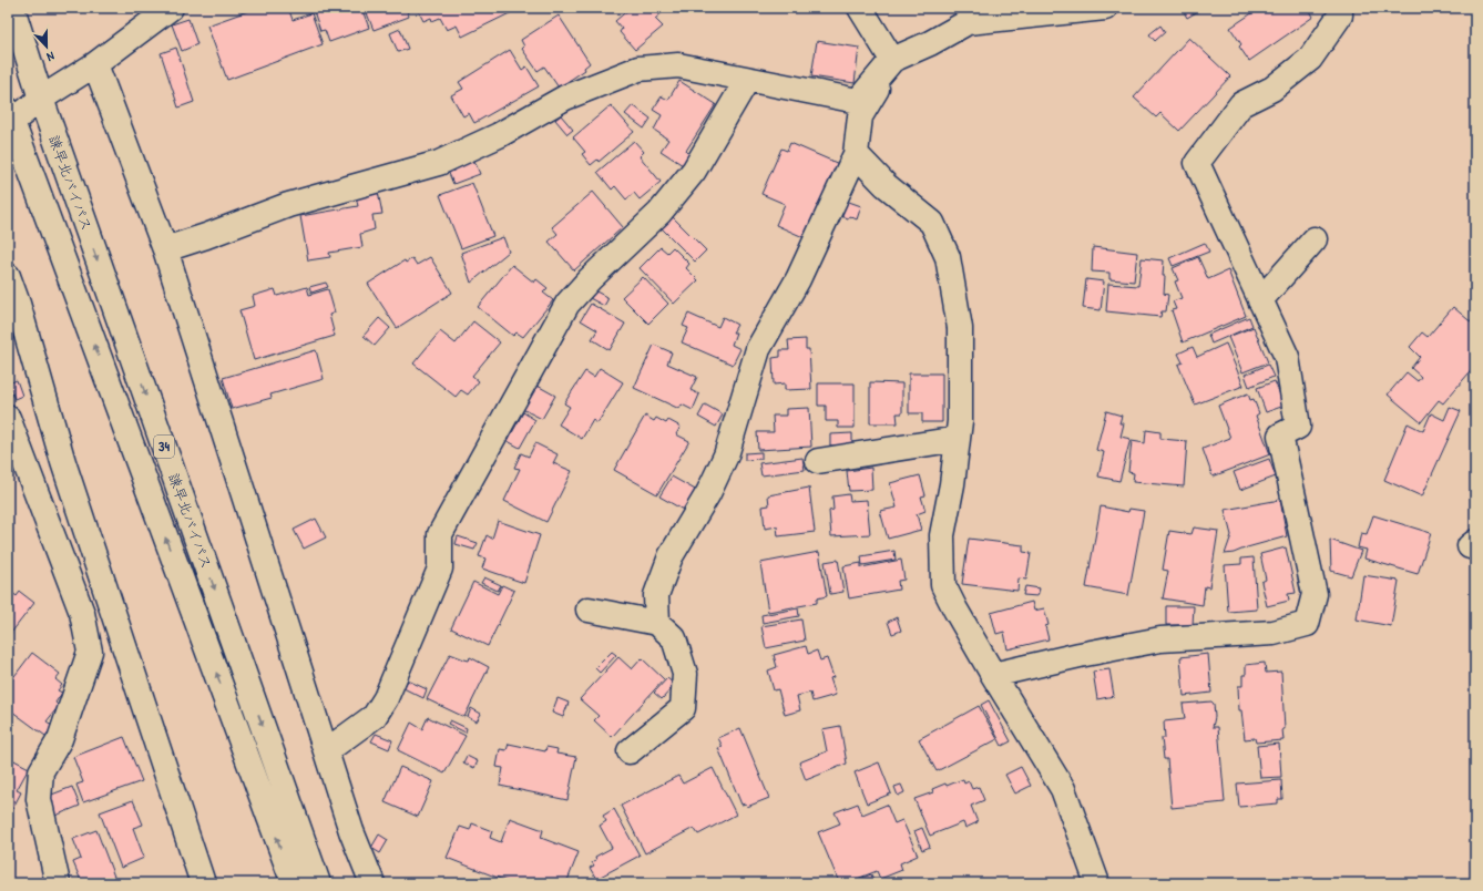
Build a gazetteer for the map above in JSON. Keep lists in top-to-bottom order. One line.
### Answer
{"streets":{"main road":["諫早北バイパス","34"]},"north":"bottom"}
